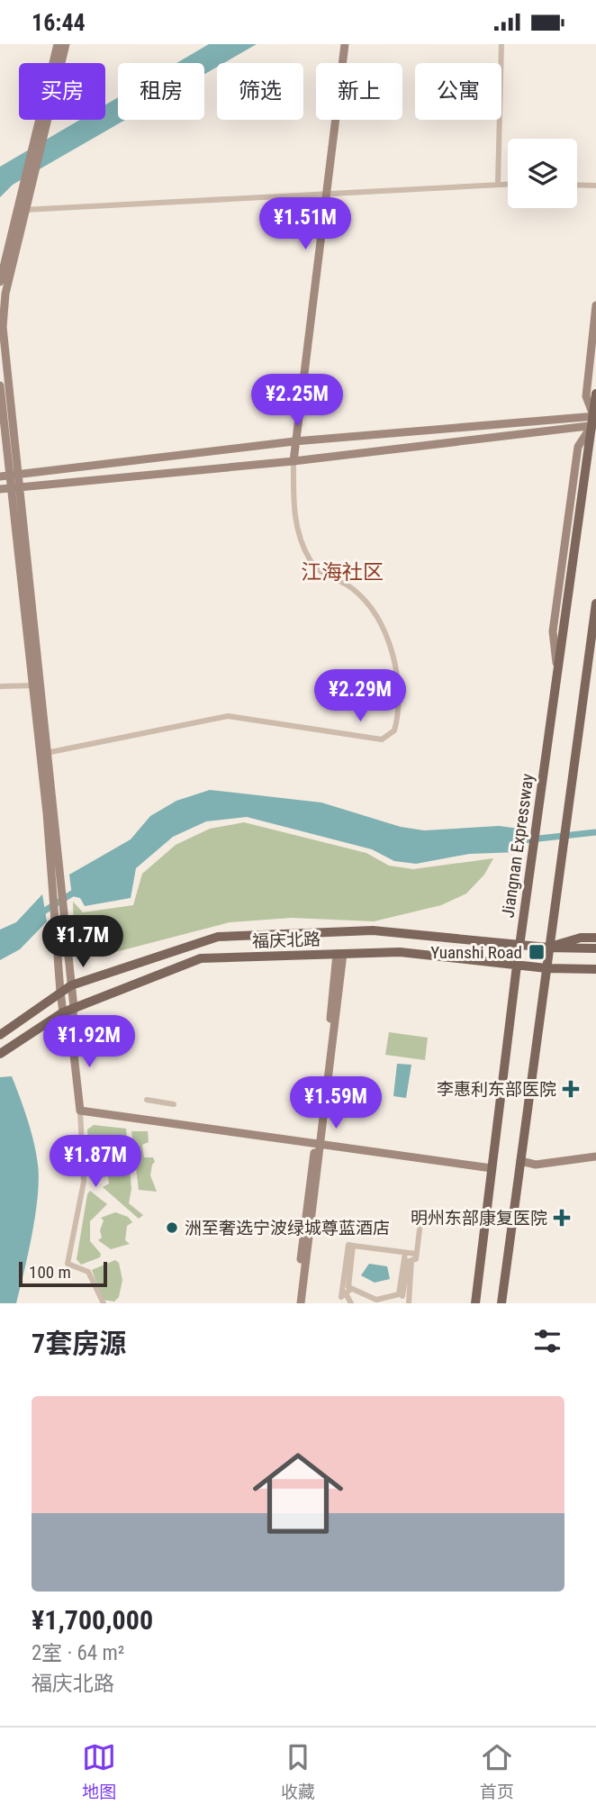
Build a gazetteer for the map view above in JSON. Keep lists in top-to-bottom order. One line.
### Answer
{"streets":{"main road":["Jiangnan Expressway","福庆北路"]},"crossings":[["Jiangnan Expressway","福庆北路"]],"districts":["江海社区"],"places":{"transit":["Yuanshi Road"],"health":["李惠利东部医院","明州东部康复医院"],"other":["洲至奢选宁波绿城尊蓝酒店"]},"scale_bar":"100 m","page":{"status":"16:44","chip":["买房","租房","筛选","新上","公寓"],"price":["¥1.51M","¥2.25M","¥2.29M","¥1.7M","¥1.92M","¥1.59M","¥1.87M"],"scale":"100 m","heading":"7套房源","list":[{"name":"¥1,700,000","note":"2室 · 64 m² · 福庆北路"}],"tabs":["地图","收藏","首页"]}}
